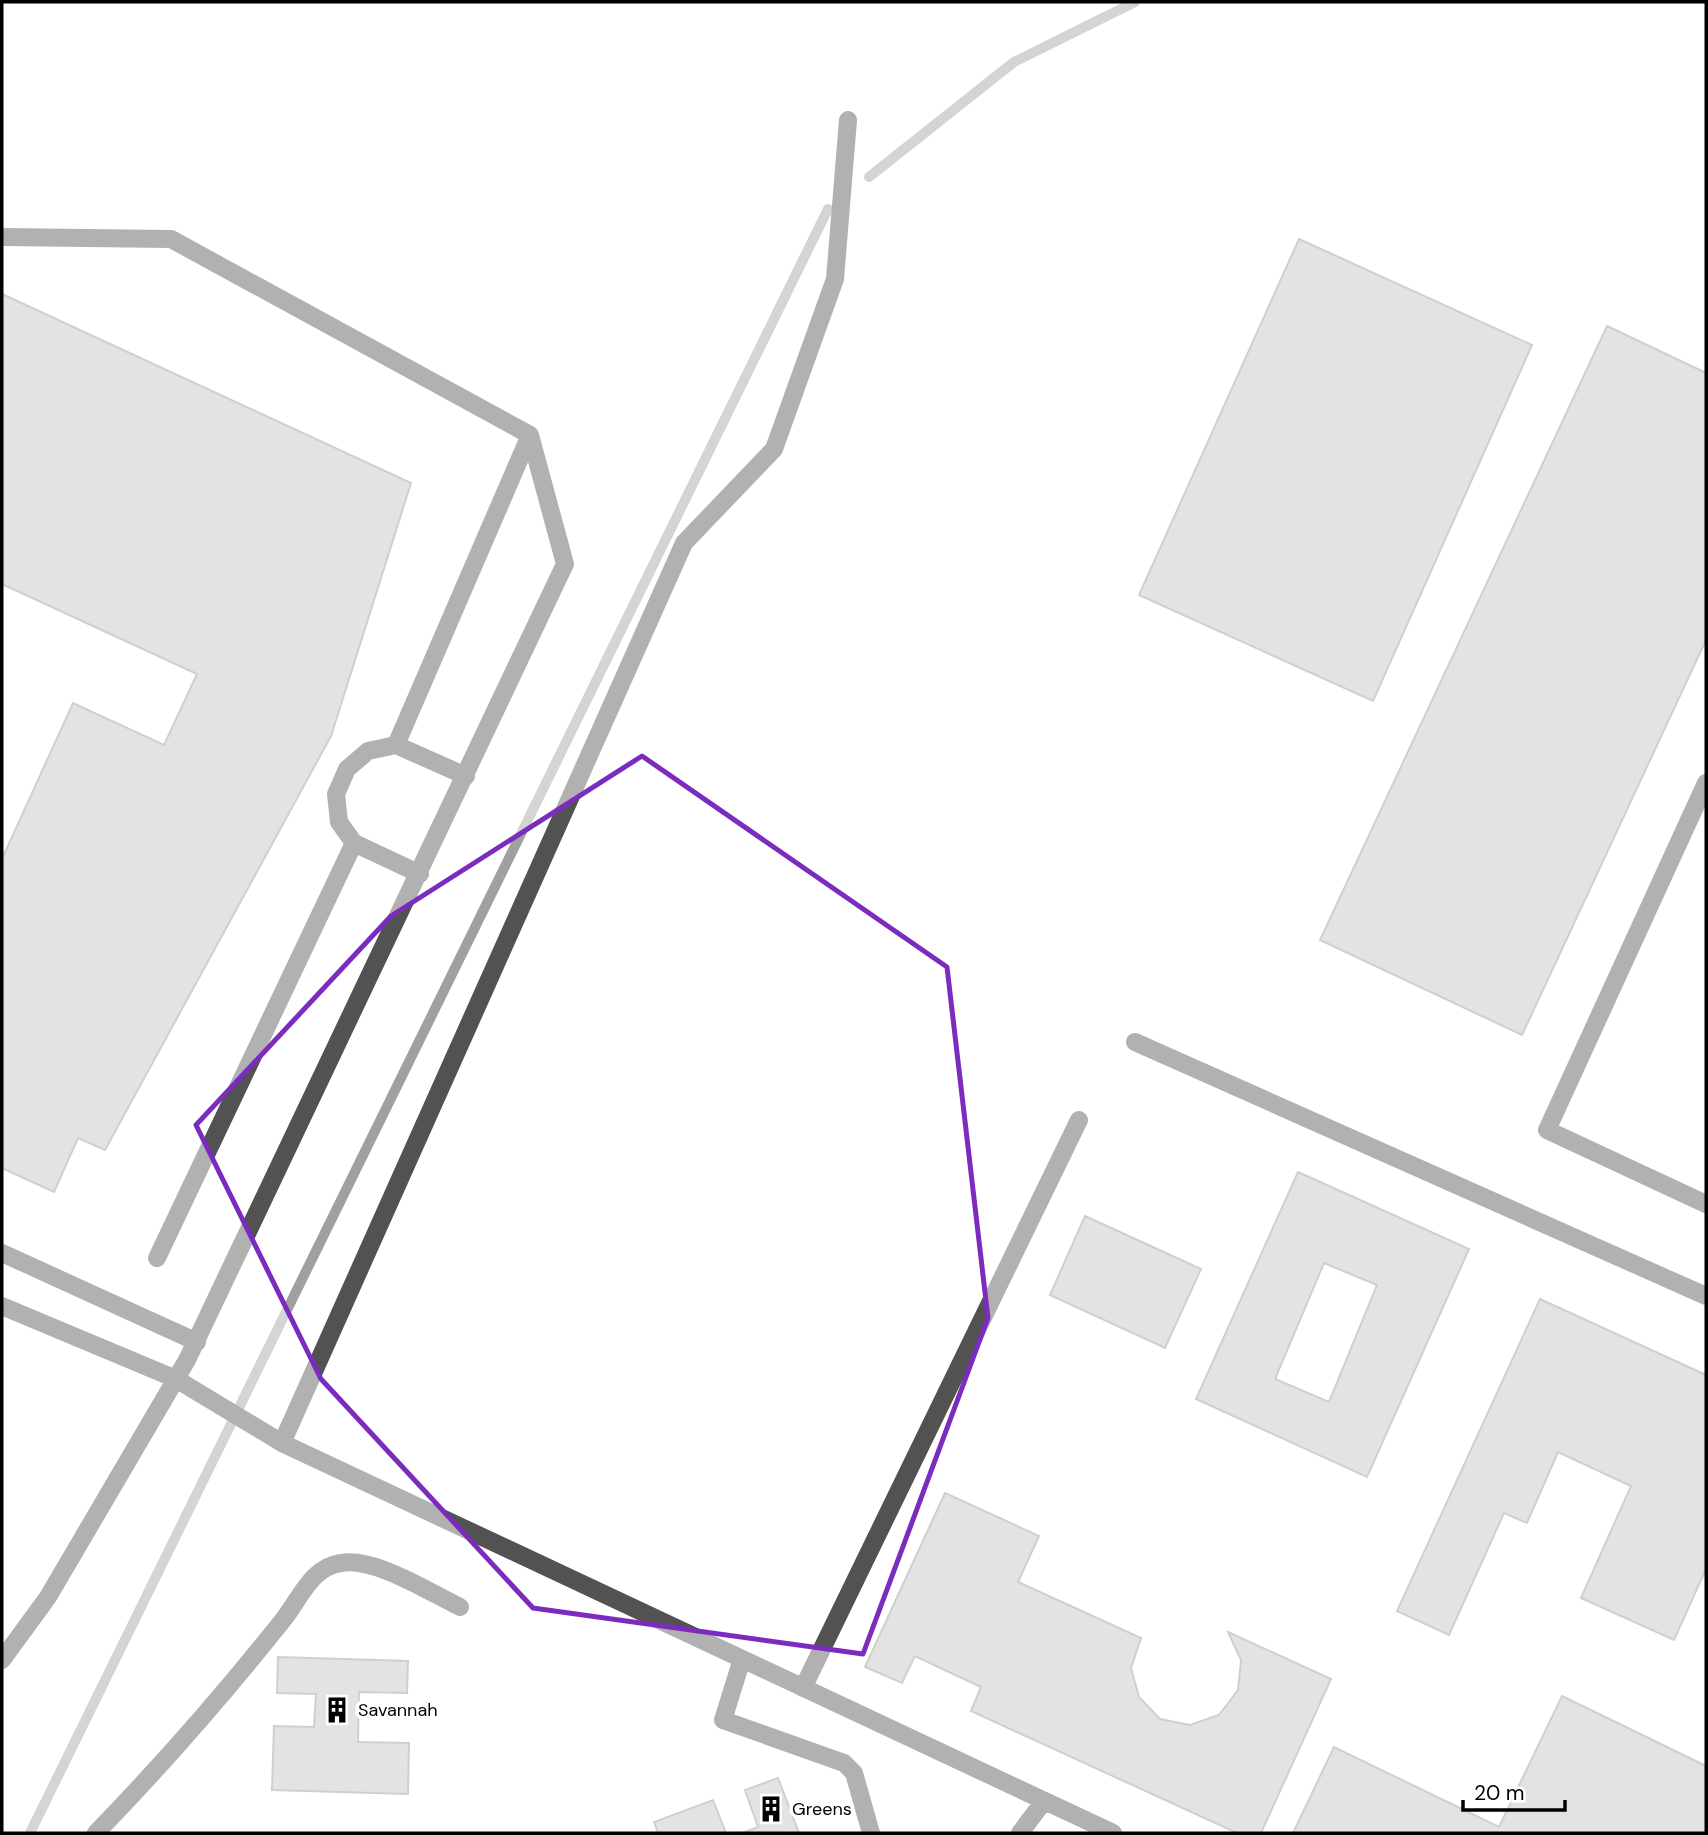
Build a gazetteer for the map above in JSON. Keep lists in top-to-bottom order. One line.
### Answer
{"places":{"building":["Savannah","Greens"]},"scale_bar":"20 m"}
